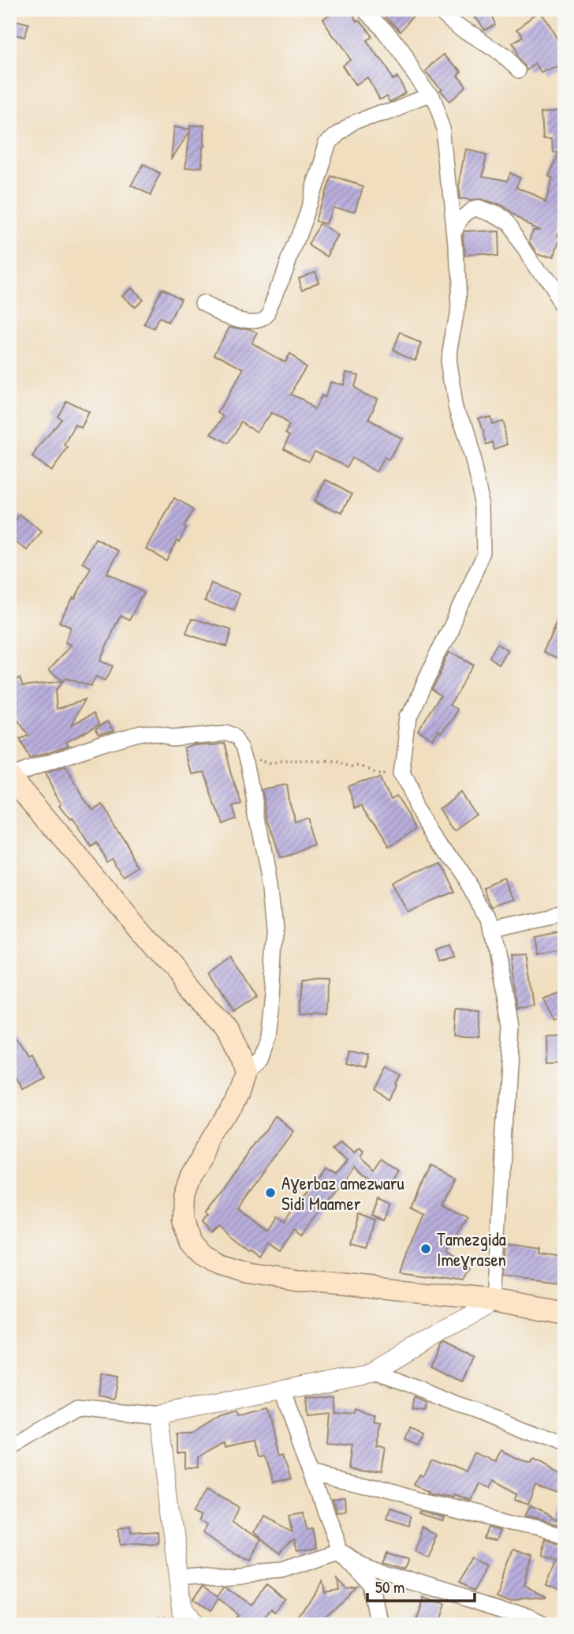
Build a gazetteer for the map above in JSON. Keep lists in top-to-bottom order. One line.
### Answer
{"places":["Aɣerbaz amezwaru Sidi Maamer","Tamezgida Imeɣrasen"],"scale_bar":"50 m"}
